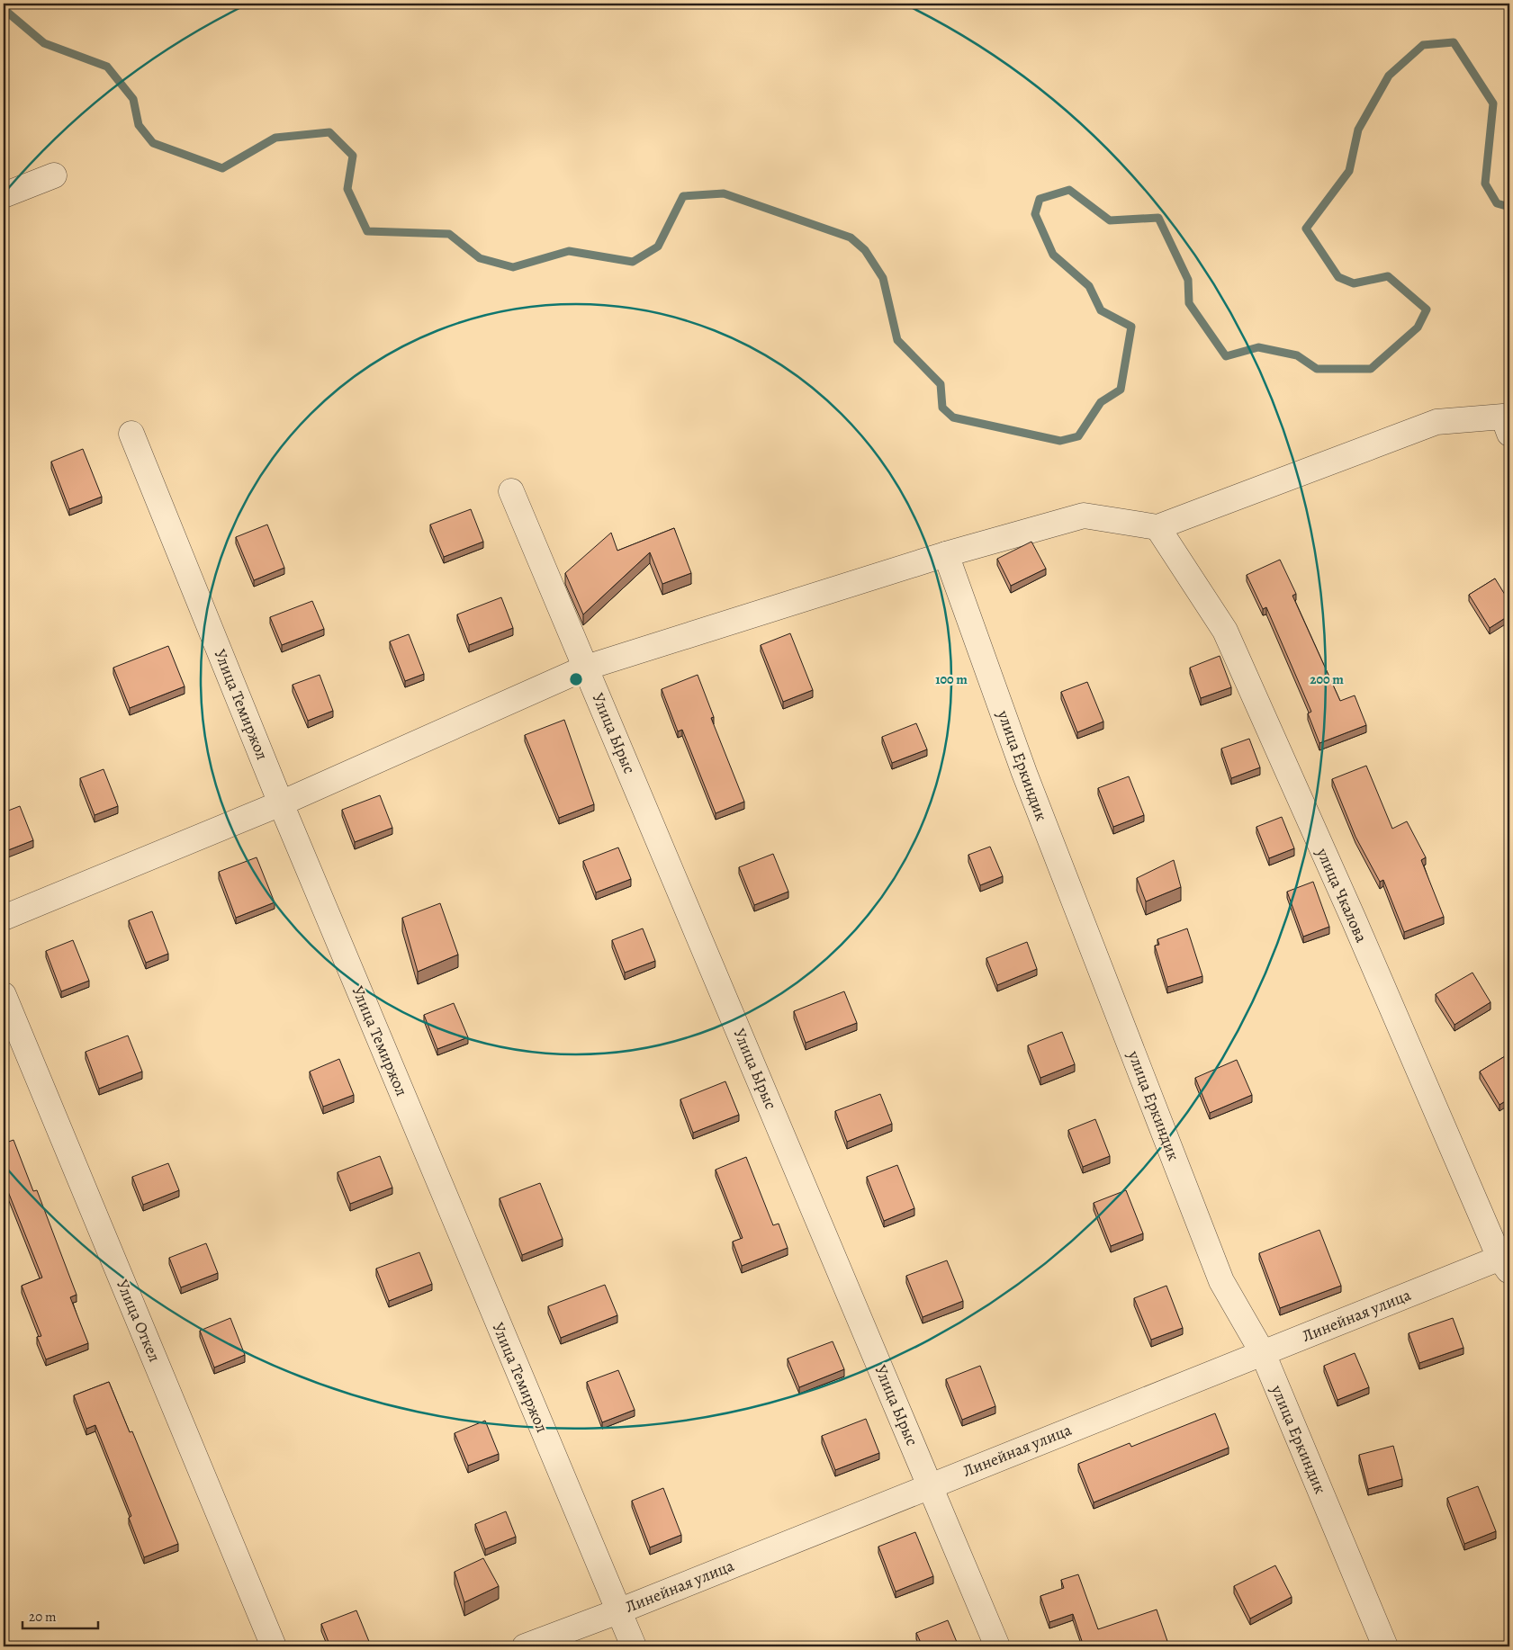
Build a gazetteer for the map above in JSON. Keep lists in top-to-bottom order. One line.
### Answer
{"streets":{"street":["Улица Темиржол","Улица Ырыс","улица Еркиндик","улица Чкалова","Линейная улица","Улица Откел"]},"crossings":[["Улица Темиржол","Линейная улица"],["Улица Ырыс","Линейная улица"],["улица Еркиндик","Линейная улица"],["улица Чкалова","Линейная улица"]],"scale_bar":"20 m","rings":["100 m","200 m"]}
